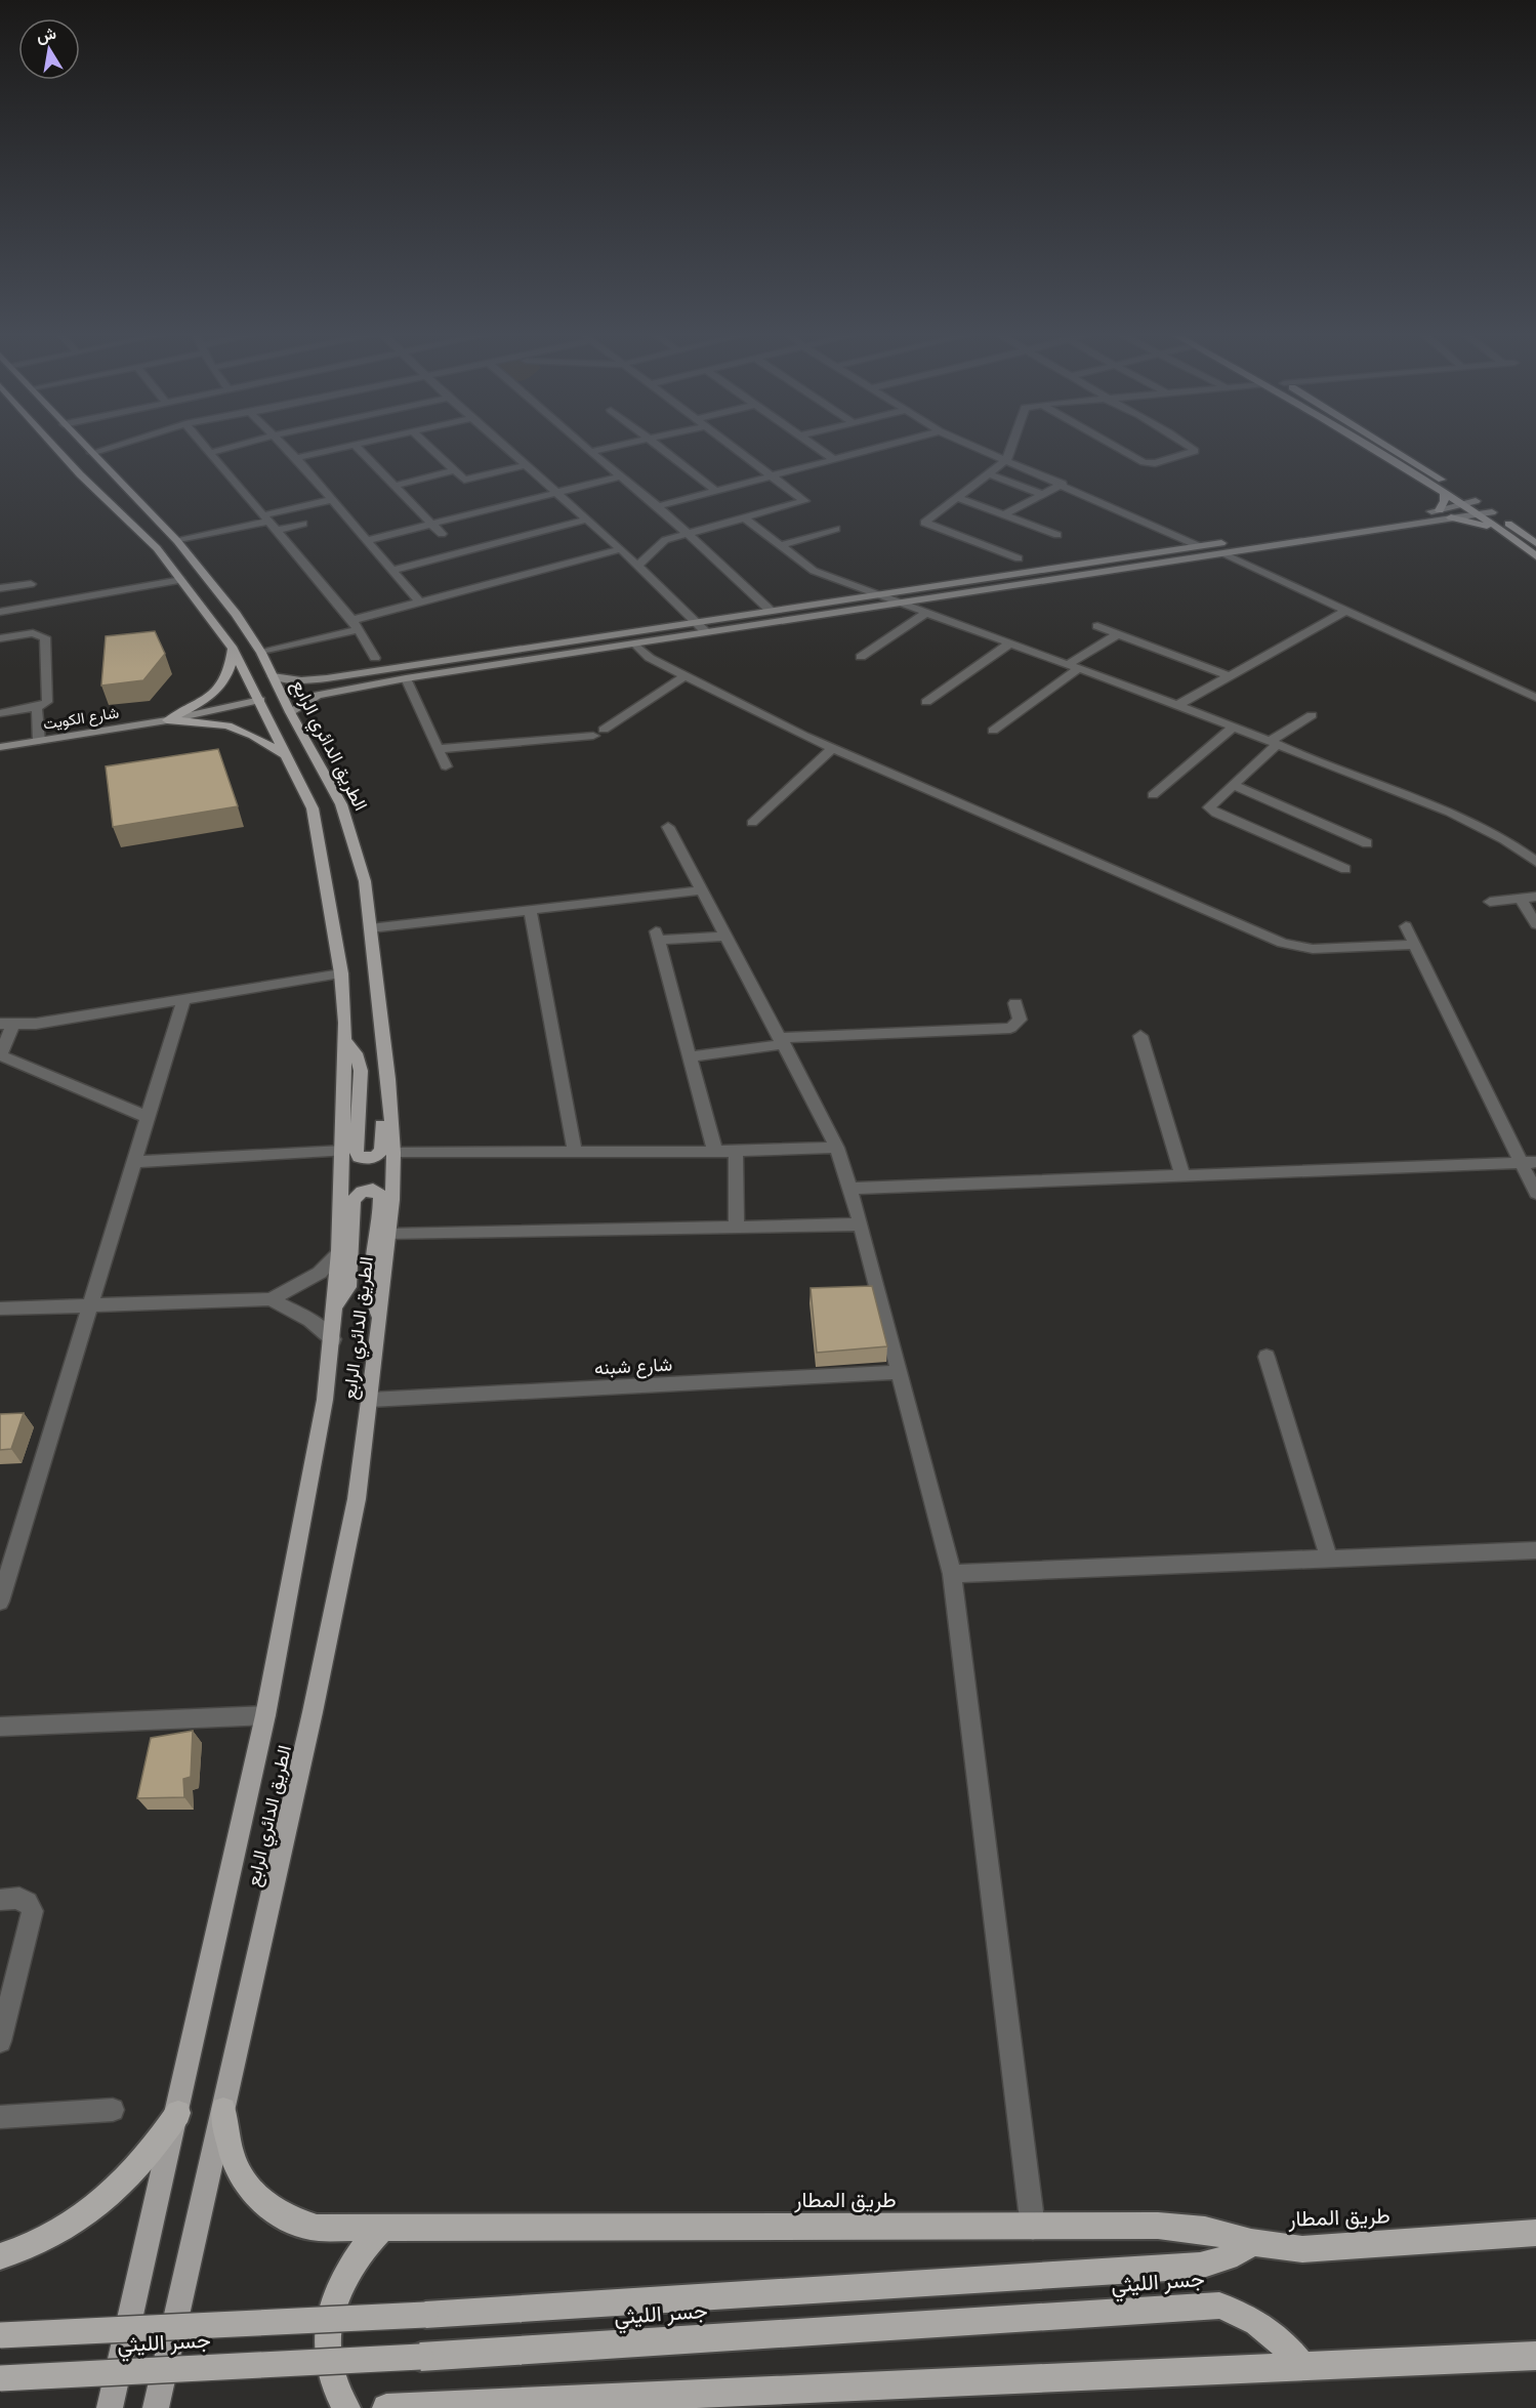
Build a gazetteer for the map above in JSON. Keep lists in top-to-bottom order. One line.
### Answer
{"streets":{"highway":["طريق المطار","جسر الليثي"],"main road":["شارع الكويت","الطريق الدائري الرابع"],"street":["شارع شبنه"]},"crossings":[["شارع الكويت","الطريق الدائري الرابع"],["الطريق الدائري الرابع","شارع شبنه"],["الطريق الدائري الرابع","طريق المطار"],["طريق المطار","جسر الليثي"]],"north":"top"}
